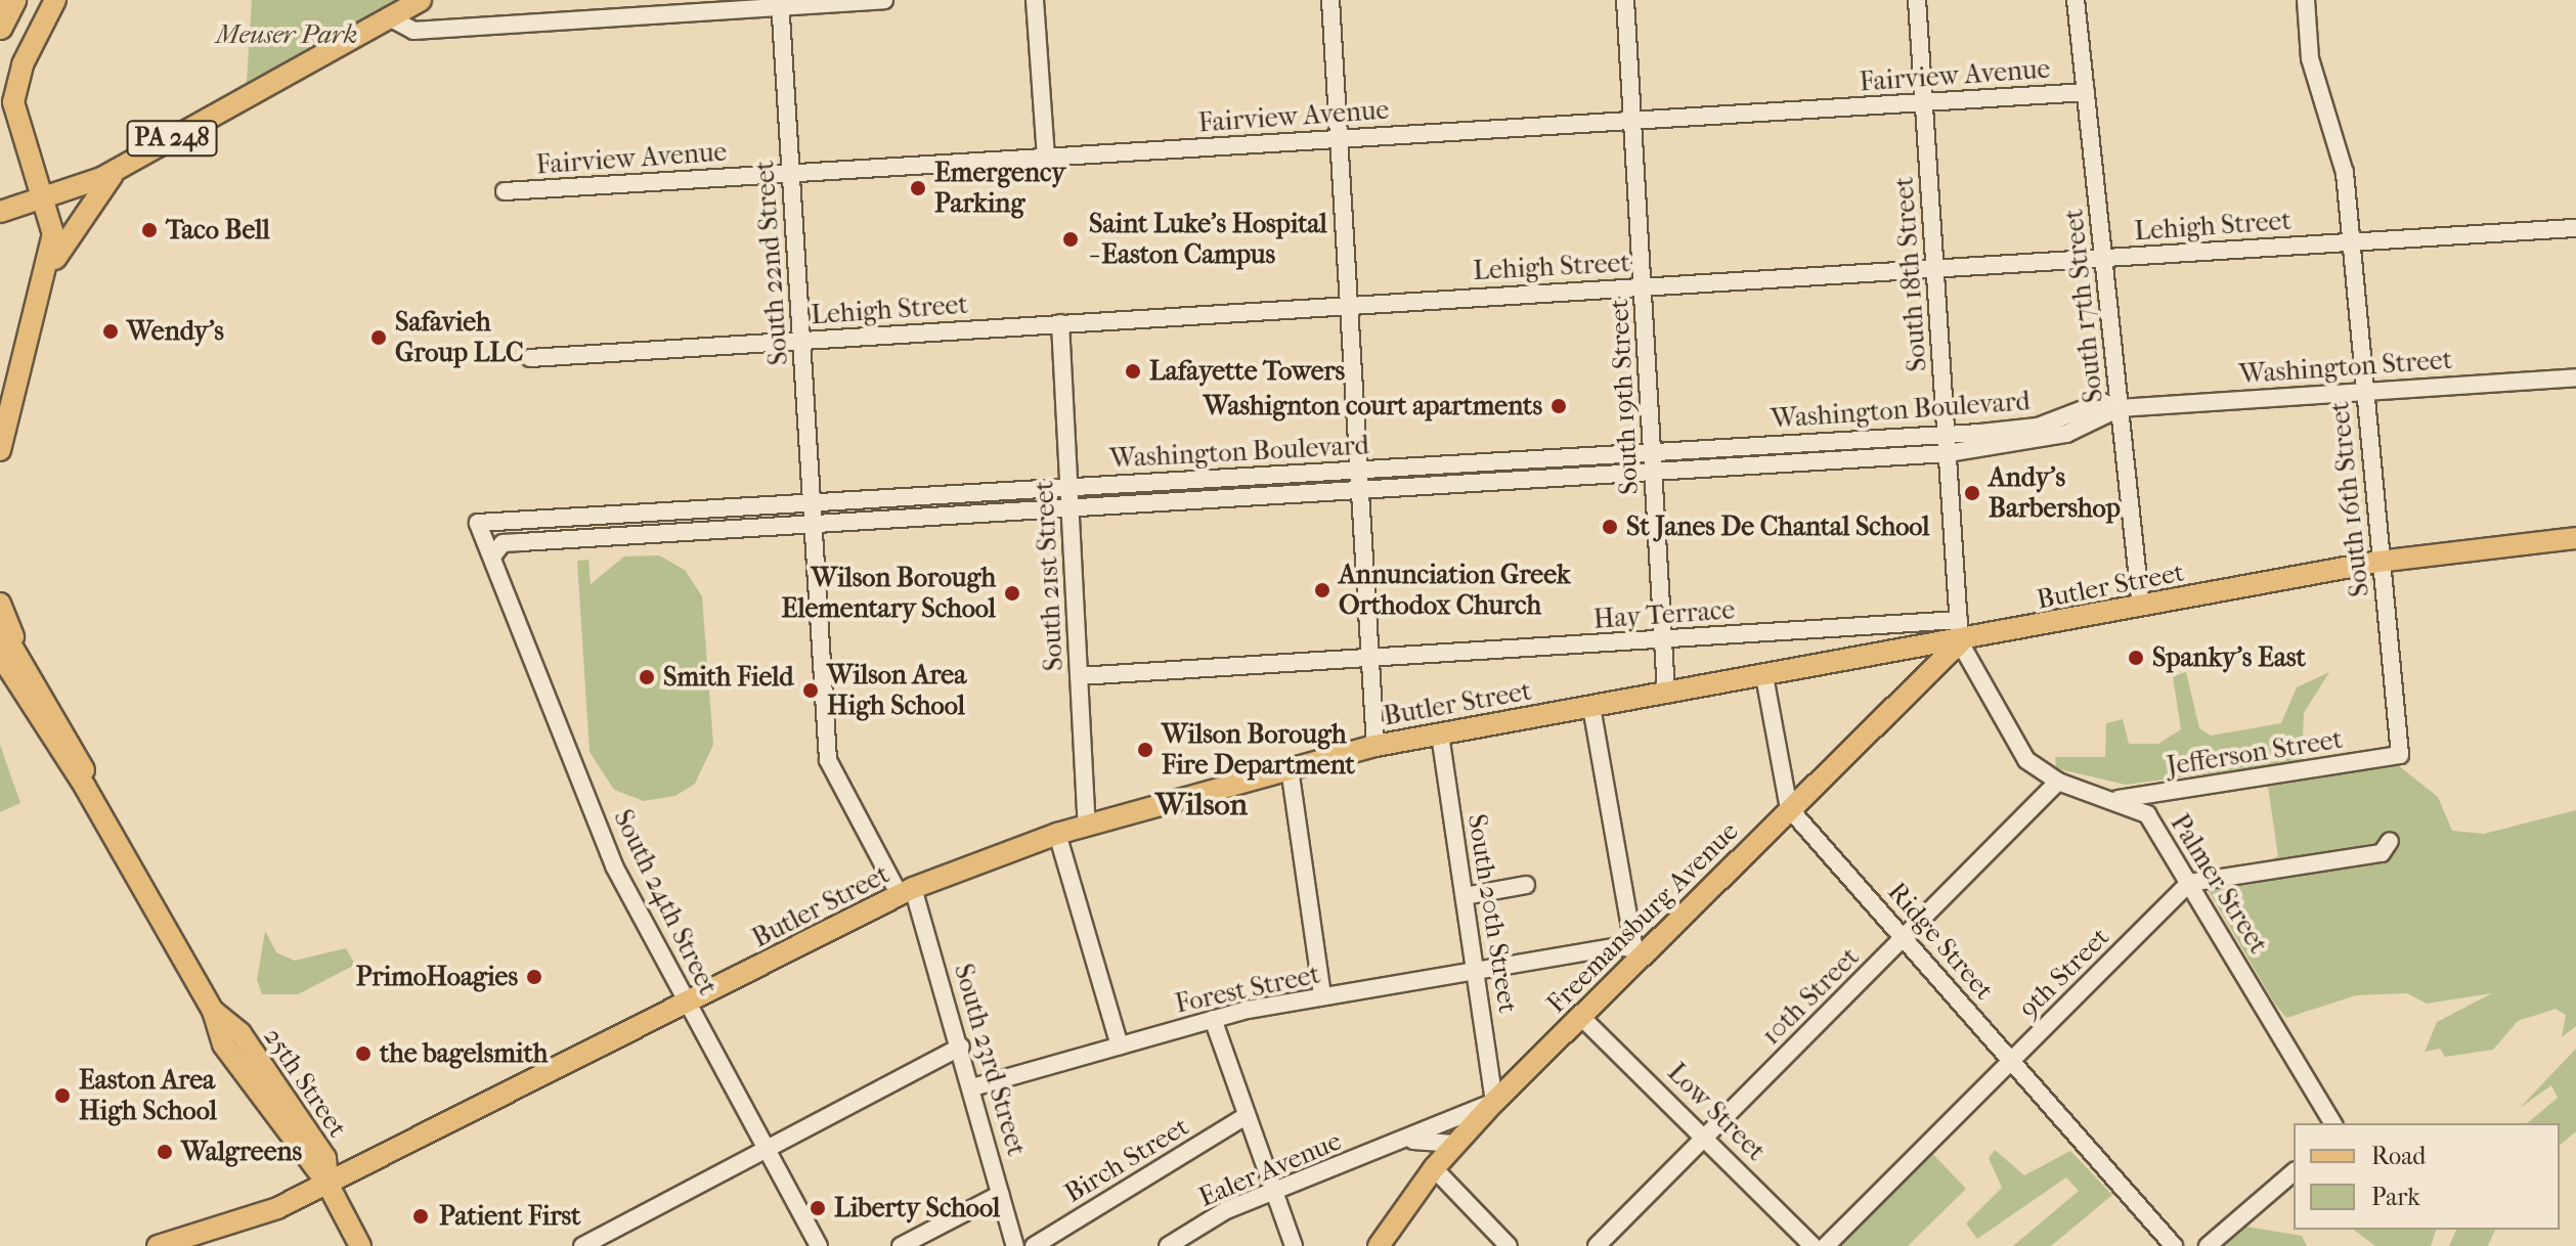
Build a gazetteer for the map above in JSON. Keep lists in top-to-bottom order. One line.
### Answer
{"streets":{"main road":["PA 248","Butler Street","Freemansburg Avenue","25th Street"],"street":["Fairview Avenue","Lehigh Street","South 22nd Street","South 18th Street","South 17th Street","Washington Street","South 19th Street","Washington Boulevard","South 16th Street","South 21st Street","Hay Terrace","Jefferson Street","Palmer Street","South 24th Street","South 20th Street","Ridge Street","9th Street","Forest Street","10th Street","South 23rd Street","Low Street","Birch Street","Ealer Avenue"]},"crossings":[["Fairview Avenue","South 22nd Street"],["Fairview Avenue","South 18th Street"],["Fairview Avenue","South 17th Street"],["Fairview Avenue","South 19th Street"],["Lehigh Street","South 22nd Street"],["Lehigh Street","South 18th Street"],["Lehigh Street","South 17th Street"],["Lehigh Street","South 19th Street"],["Lehigh Street","South 16th Street"],["Lehigh Street","South 21st Street"],["South 22nd Street","Washington Boulevard"],["South 22nd Street","South 23rd Street"],["South 18th Street","Washington Boulevard"],["South 18th Street","Butler Street"],["South 18th Street","Hay Terrace"],["South 18th Street","Palmer Street"],["South 18th Street","Freemansburg Avenue"],["South 17th Street","Washington Street"],["South 17th Street","Washington Boulevard"],["South 17th Street","Butler Street"],["Washington Street","Washington Boulevard"],["Washington Street","South 16th Street"],["South 19th Street","Washington Boulevard"],["South 19th Street","Butler Street"],["South 19th Street","Hay Terrace"],["Washington Boulevard","South 21st Street"],["Washington Boulevard","South 24th Street"],["Washington Boulevard","South 23rd Street"],["South 16th Street","Butler Street"],["South 16th Street","Jefferson Street"],["South 21st Street","Butler Street"],["South 21st Street","Hay Terrace"],["Butler Street","Palmer Street"],["Butler Street","South 24th Street"],["Butler Street","South 20th Street"],["Butler Street","Freemansburg Avenue"],["Butler Street","South 23rd Street"],["Butler Street","25th Street"],["Jefferson Street","Palmer Street"],["Palmer Street","Freemansburg Avenue"],["Palmer Street","9th Street"],["Palmer Street","10th Street"],["South 20th Street","Freemansburg Avenue"],["South 20th Street","Forest Street"],["South 20th Street","Ealer Avenue"],["Freemansburg Avenue","Ridge Street"],["Freemansburg Avenue","Forest Street"],["Freemansburg Avenue","Low Street"],["Freemansburg Avenue","Ealer Avenue"],["Ridge Street","9th Street"],["Ridge Street","10th Street"],["Forest Street","South 23rd Street"],["10th Street","Low Street"]],"districts":["Wilson"],"parks":["Meuser Park"],"places":["Emergency Parking","Taco Bell","Saint Luke's Hospital - Easton Campus","Wendy's","Safavieh Group LLC","Lafayette Towers","Washignton court apartments","Andy's Barbershop","St Janes De Chantal School","Annunciation Greek Orthodox Church","Wilson Borough Elementary School","Spanky's East","Smith Field","Wilson Area High School","Wilson Borough Fire Department","PrimoHoagies","the bagelsmith","Easton Area High School","Walgreens","Liberty School","Patient First"],"legend":["Road","Park"]}
